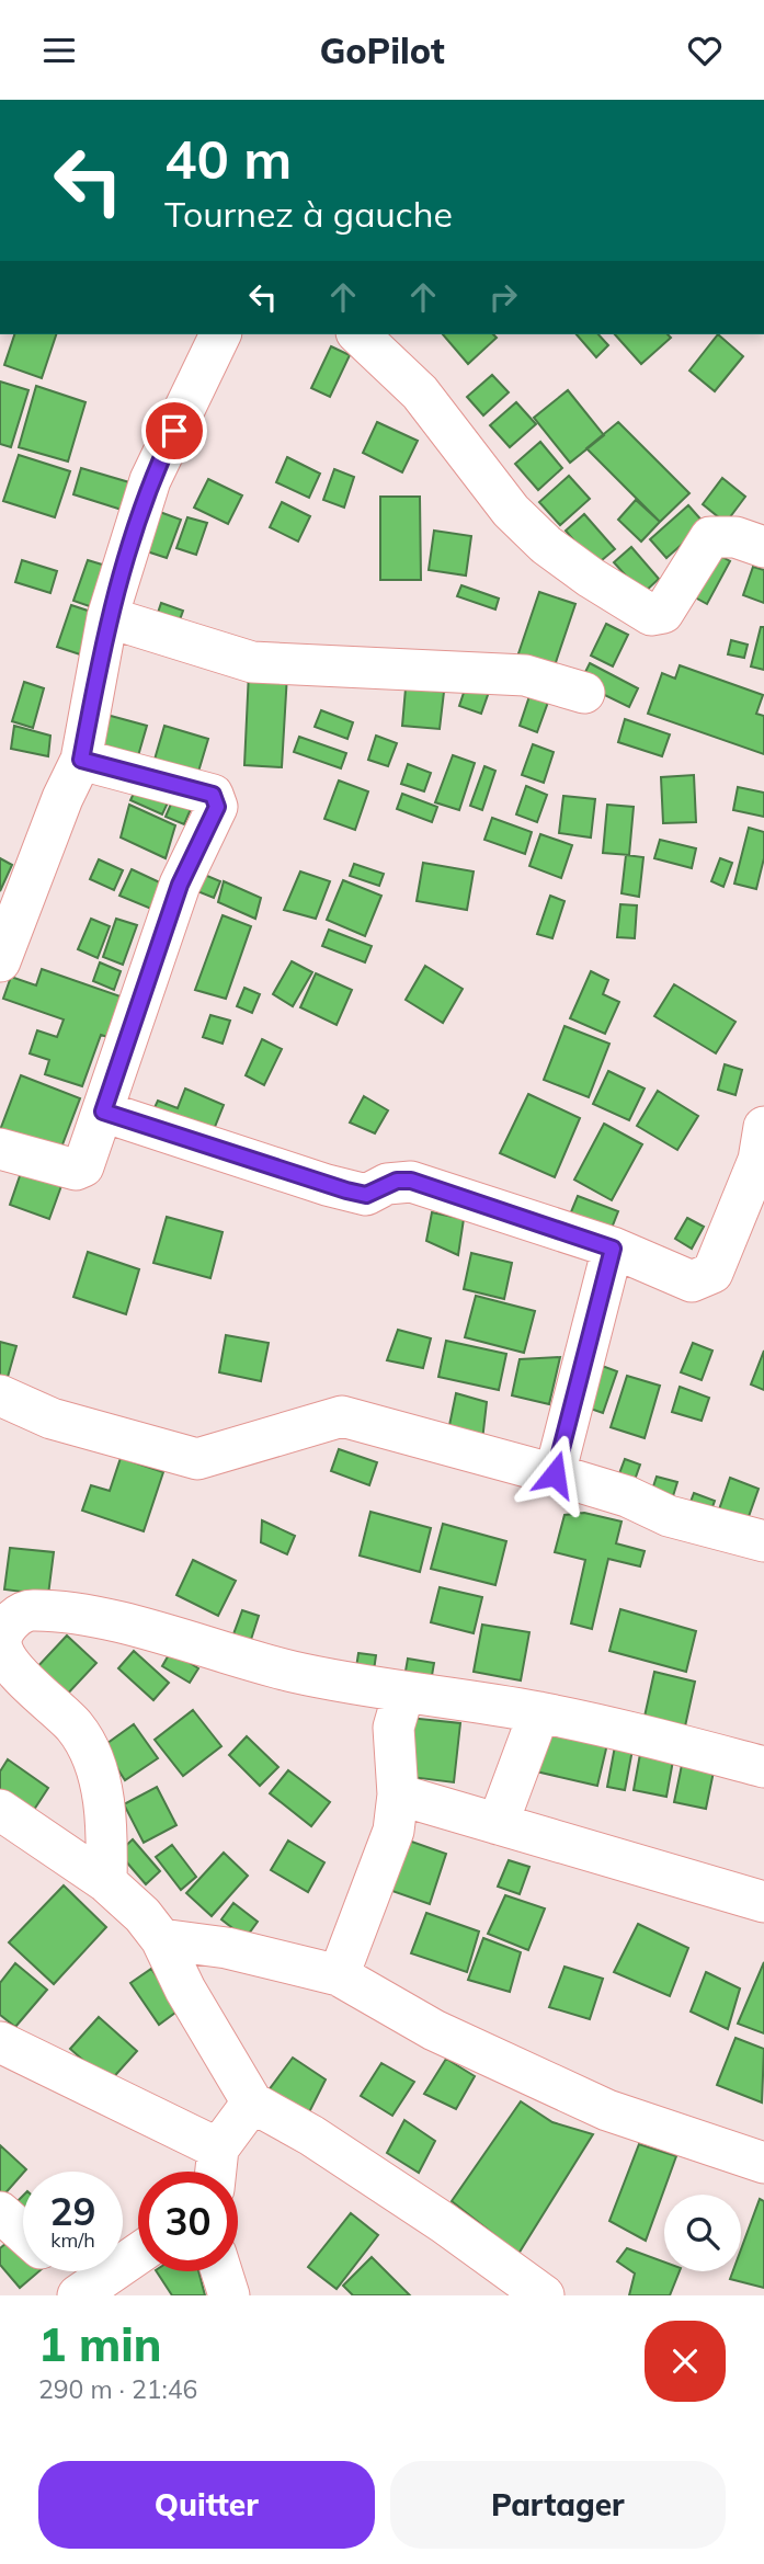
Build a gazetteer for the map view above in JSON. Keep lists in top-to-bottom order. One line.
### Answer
{"page":{"header":"GoPilot","turn":["40 m","Tournez à gauche"],"speed":"29 km/h","limit":"30","heading":["1 min","290 m · 21:46"],"buttons":["Quitter","Partager"]}}
